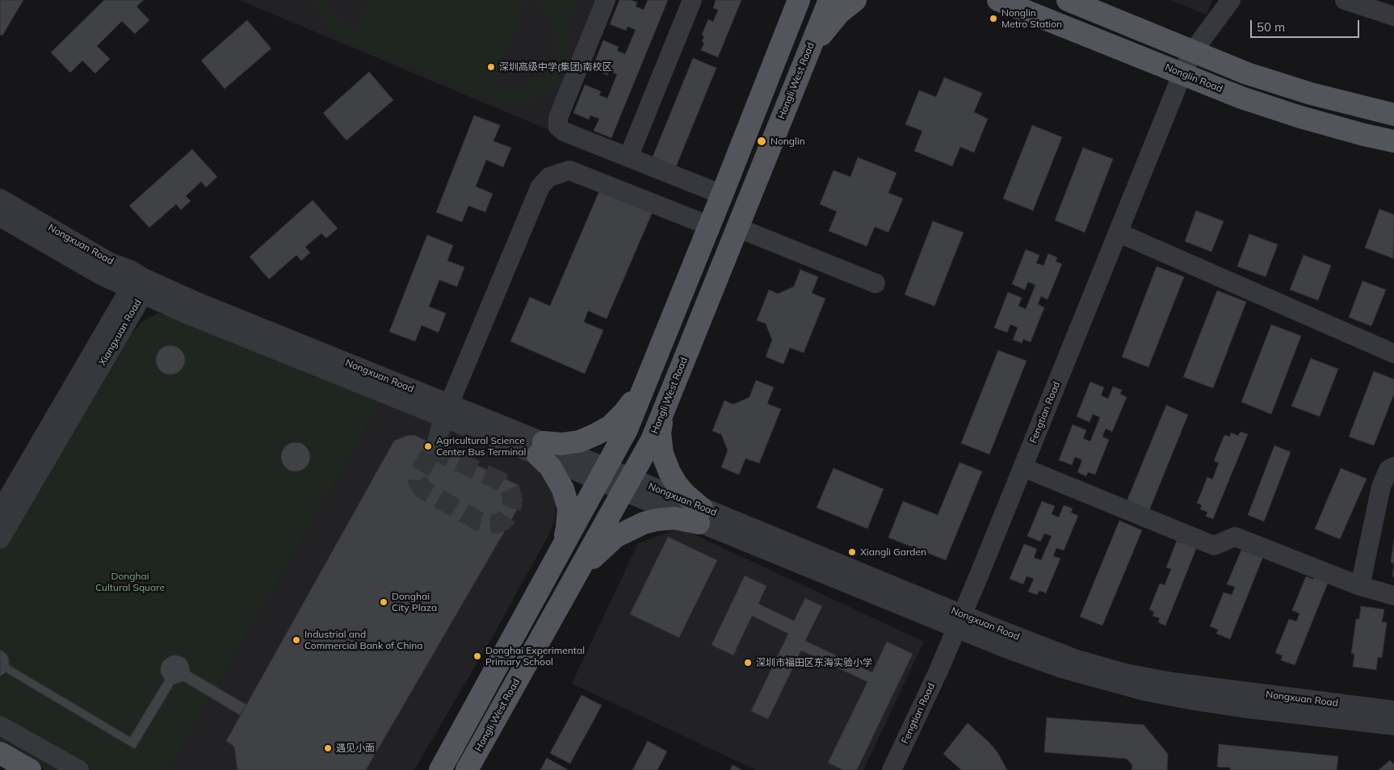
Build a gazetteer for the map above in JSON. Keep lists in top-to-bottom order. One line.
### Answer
{"streets":{"main road":["Nonglin Road","Hongli West Road"],"street":["Nongxuan Road","Xiangxuan Road","Fengtian Road"]},"crossings":[["Nonglin Road","Fengtian Road"],["Hongli West Road","Nongxuan Road"],["Nongxuan Road","Xiangxuan Road"],["Nongxuan Road","Fengtian Road"]],"parks":["Donghai Cultural Square"],"places":["Nonglin Metro Station","深圳高级中学(集团)南校区","Nonglin","Agricultural Science Center Bus Terminal","Xiangli Garden","Donghai City Plaza","Industrial and Commercial Bank of China","Donghai Experimental Primary School","深圳市福田区东海实验小学","遇见小面"],"scale_bar":"50 m"}
